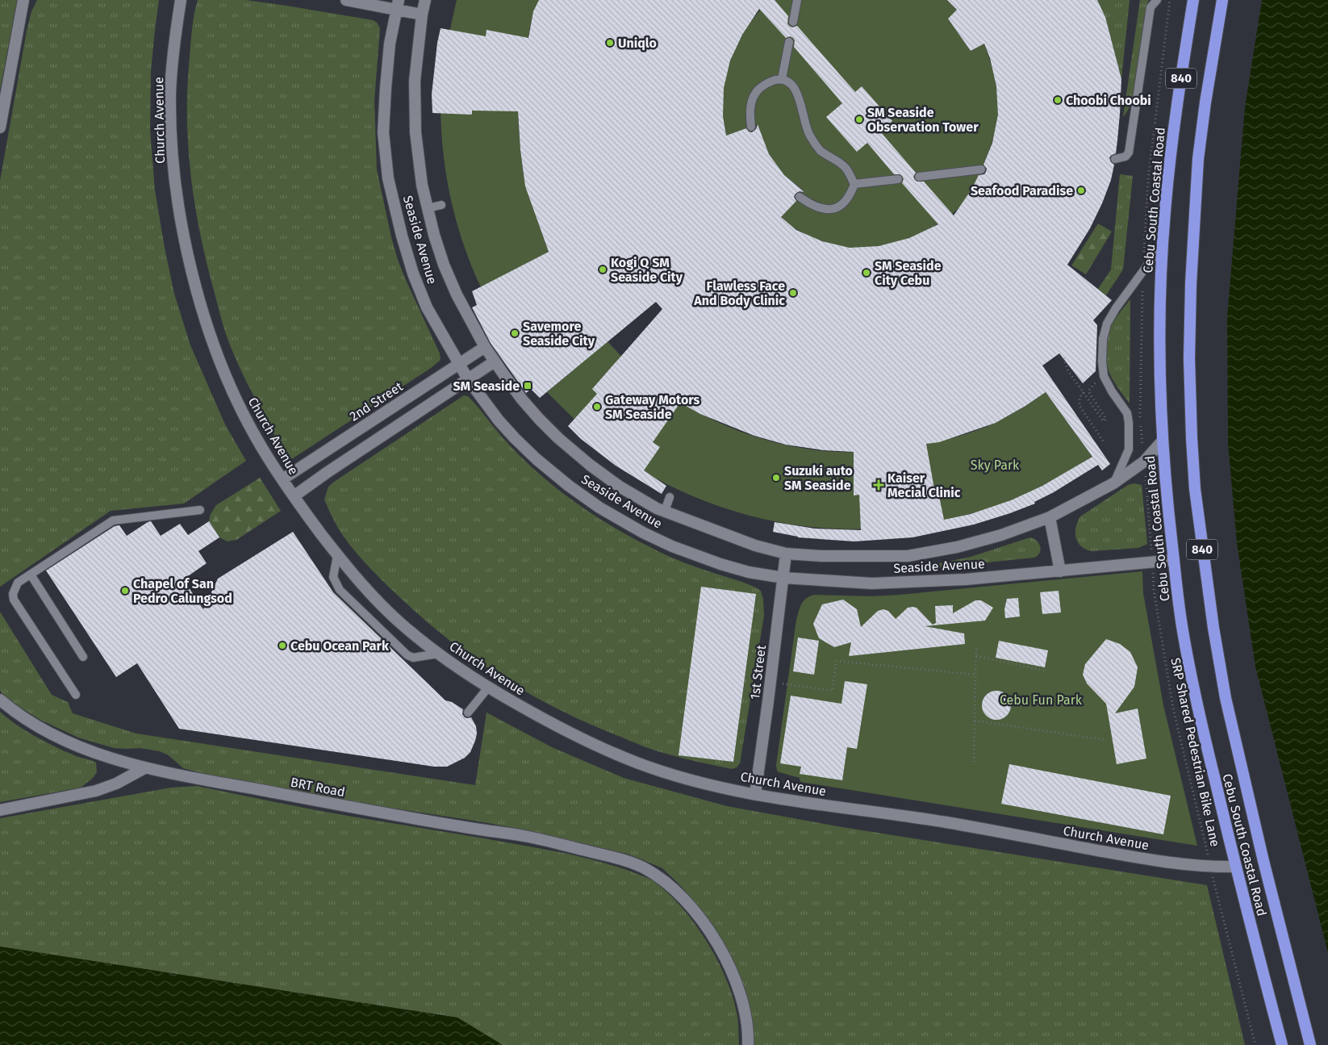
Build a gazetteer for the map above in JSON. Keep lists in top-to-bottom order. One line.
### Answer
{"streets":{"highway":["840","Cebu South Coastal Road"],"street":["Church Avenue","Seaside Avenue","2nd Street","1st Street","BRT Road"],"path":["SRP Shared Pedestrian Bike Lane"]},"crossings":[["Church Avenue","Cebu South Coastal Road"],["Church Avenue","2nd Street"],["Church Avenue","1st Street"],["Church Avenue","SRP Shared Pedestrian Bike Lane"],["Cebu South Coastal Road","Seaside Avenue"],["Seaside Avenue","2nd Street"],["Seaside Avenue","1st Street"],["Seaside Avenue","SRP Shared Pedestrian Bike Lane"]],"parks":["Sky Park","Cebu Fun Park"],"places":{"other":["Uniqlo","Choobi Choobi","SM Seaside Observation Tower","Seafood Paradise","Kogi Q SM Seaside City","SM Seaside City Cebu","Flawless Face And Body Clinic","Savemore Seaside City","Gateway Motors SM Seaside","Suzuki auto SM Seaside","Chapel of San Pedro Calungsod","Cebu Ocean Park"],"transit":["SM Seaside"],"health":["Kaiser Mecial Clinic"]}}
